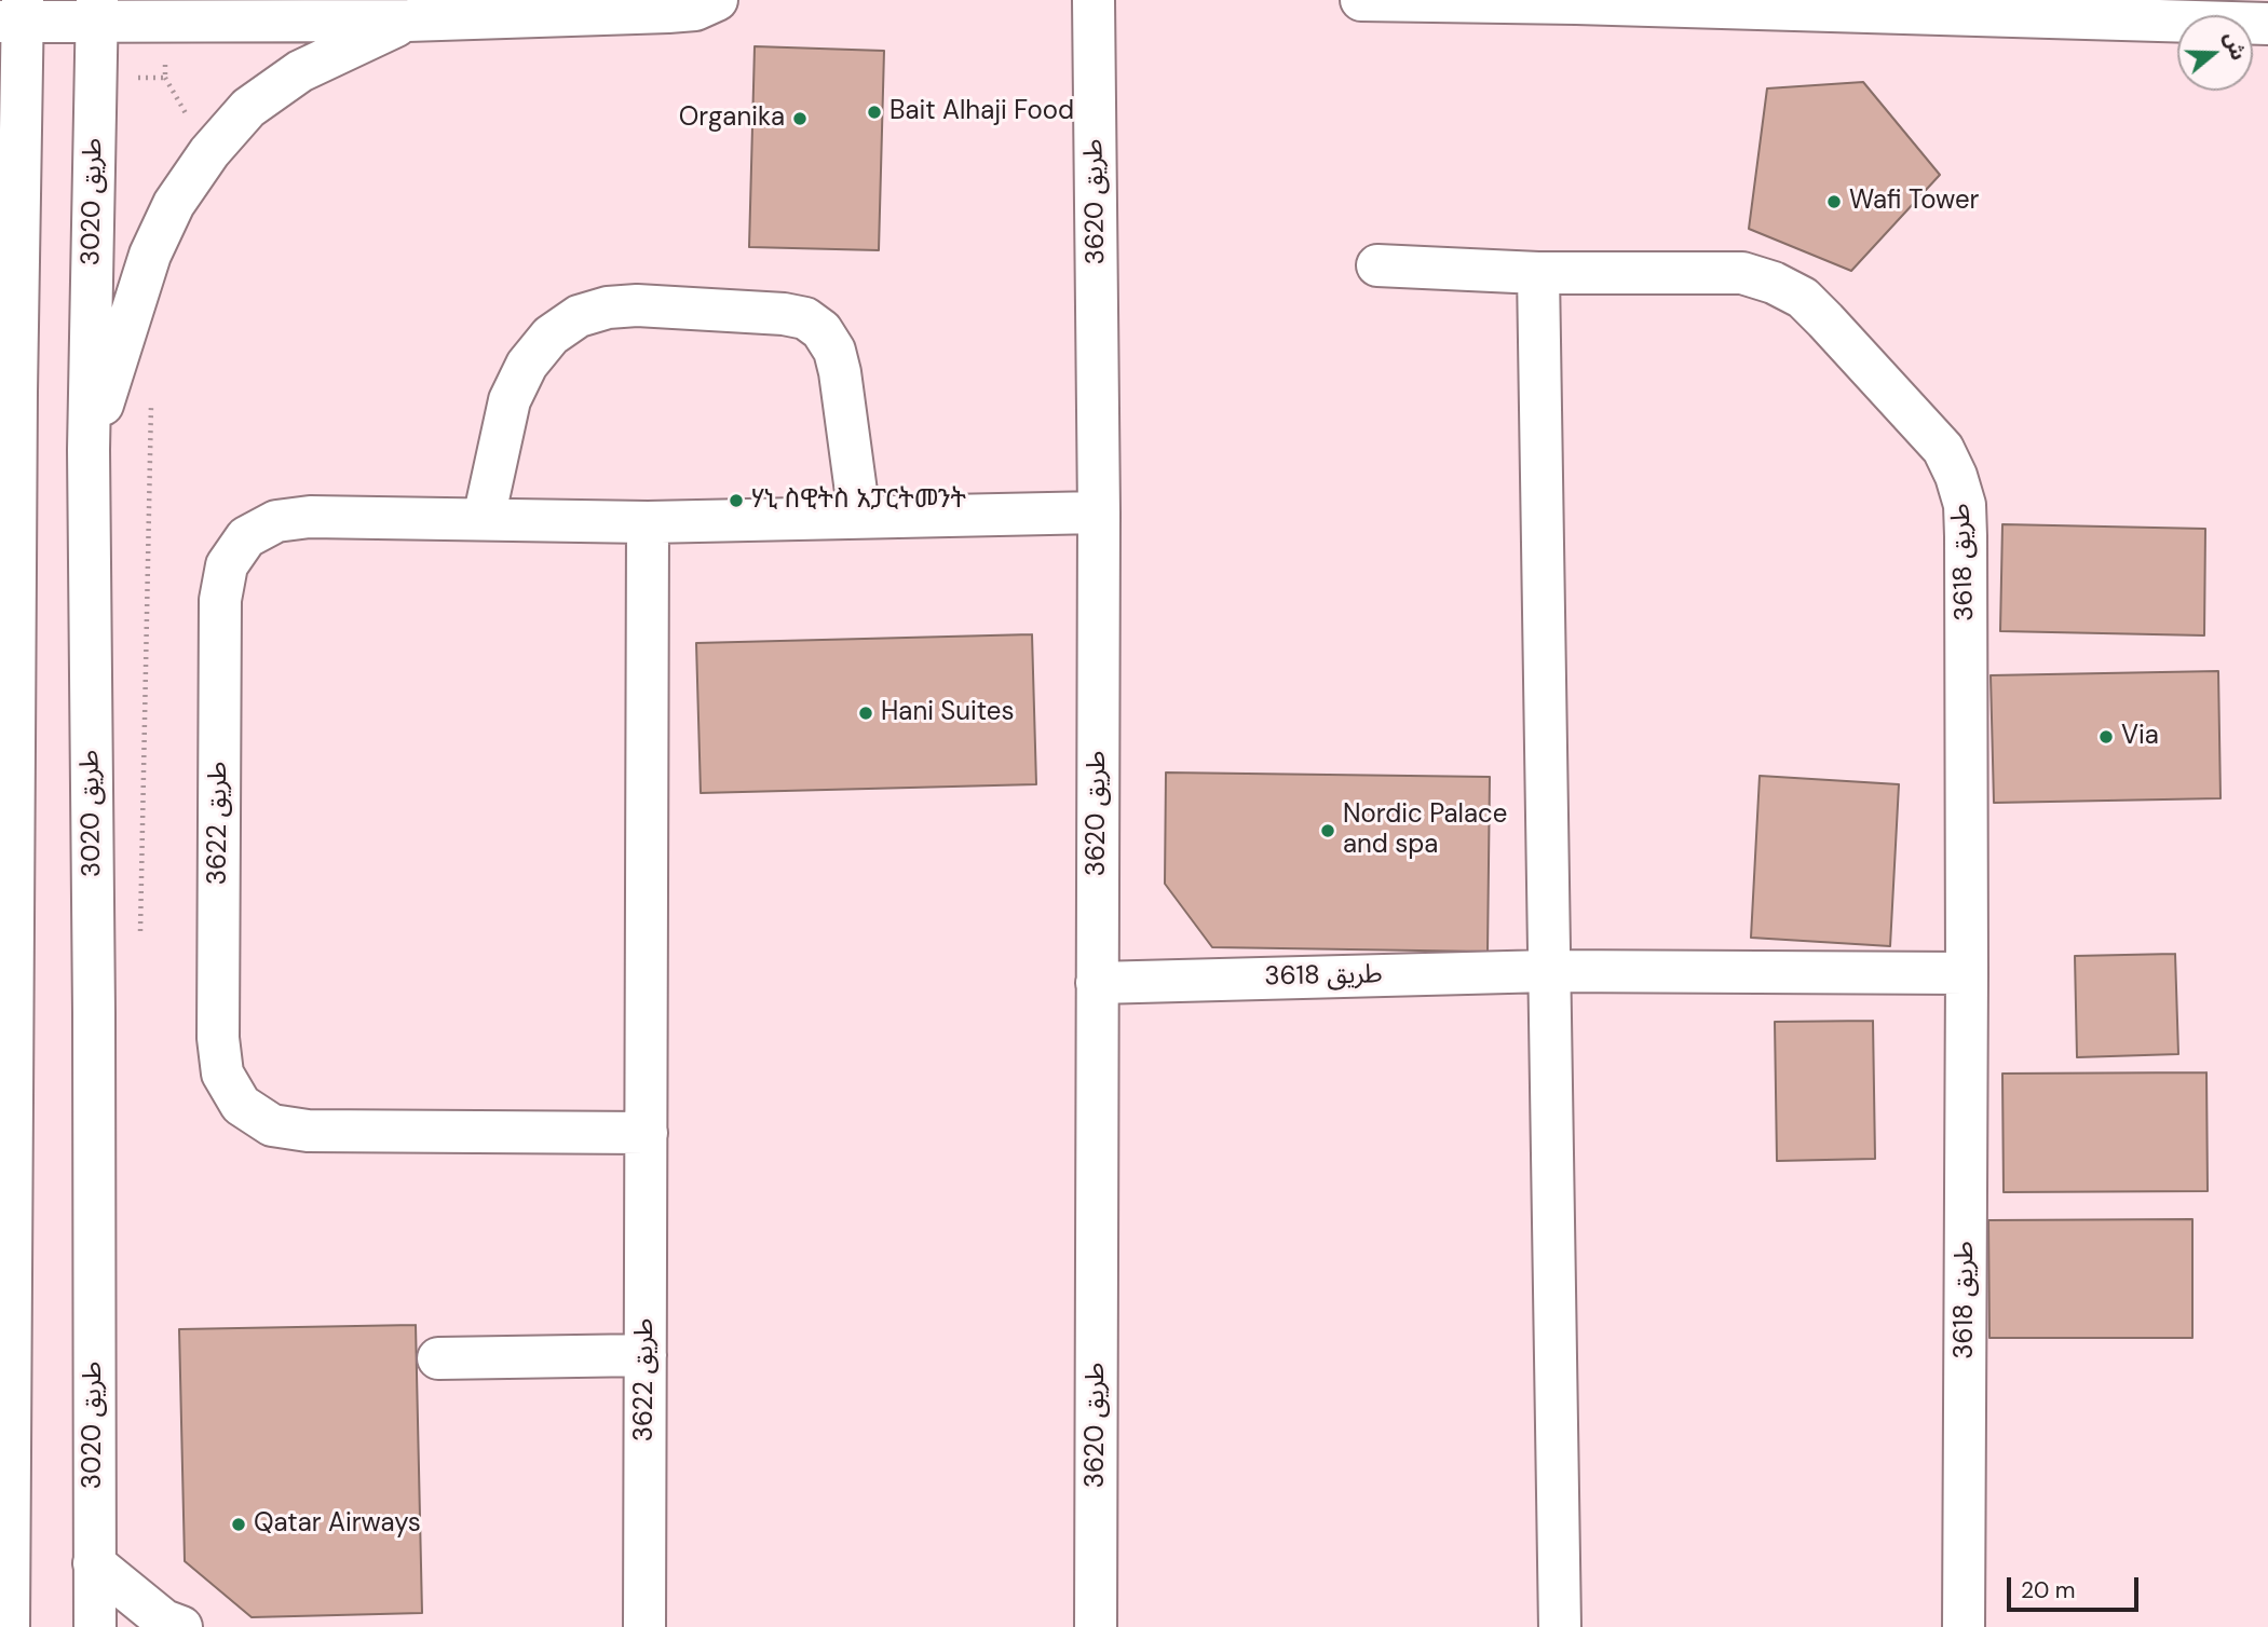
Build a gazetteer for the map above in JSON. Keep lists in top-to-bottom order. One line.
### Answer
{"streets":{"street":["طريق 3020","طريق 3620","طريق 3618","طريق 3622"]},"crossings":[["طريق 3620","طريق 3618"],["طريق 3620","طريق 3622"]],"places":["Bait Alhaji Food","Organika","Wafi Tower","ሃኒ ስዊትስ አፓርትመንት","Hani Suites","Via","Nordic Palace and spa","Qatar Airways"],"scale_bar":"20 m","north":"right"}
